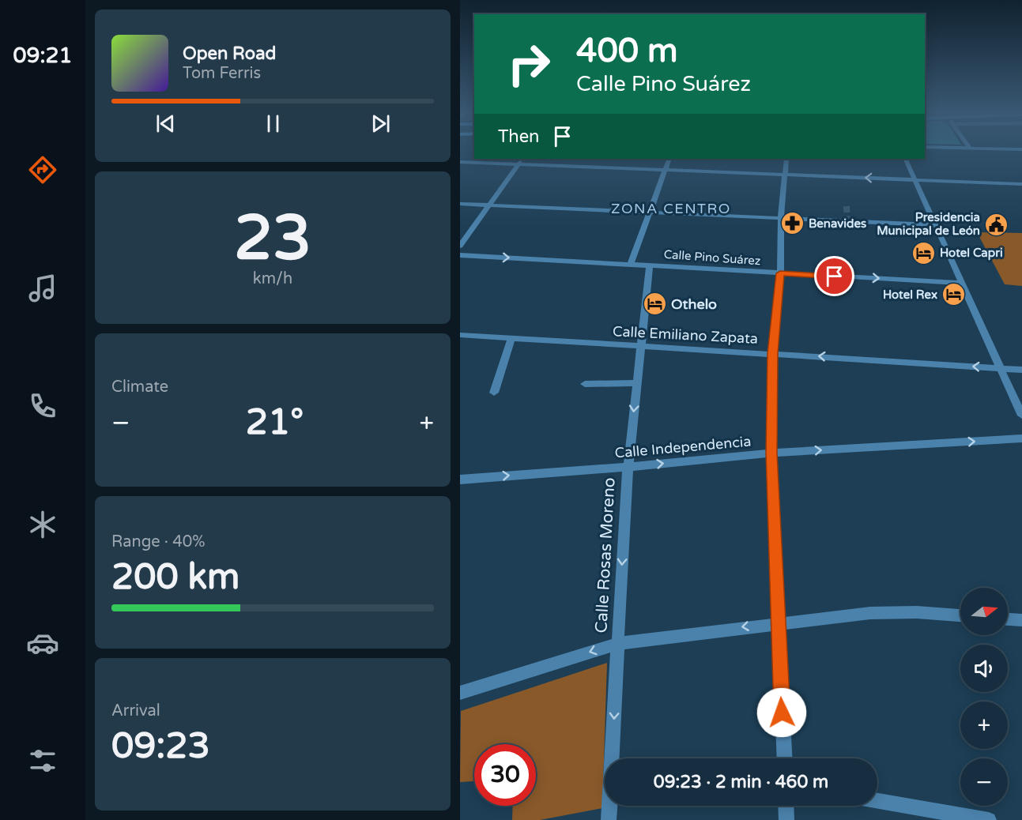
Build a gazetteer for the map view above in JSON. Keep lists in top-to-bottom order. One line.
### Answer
{"streets":{"street":["Calle Pino Suárez","Calle Emiliano Zapata","Calle Independencia","Calle Rosas Moreno"]},"crossings":[["Calle Pino Suárez","Calle Rosas Moreno"],["Calle Emiliano Zapata","Calle Rosas Moreno"],["Calle Independencia","Calle Rosas Moreno"]],"one_way":["Calle Emiliano Zapata","Calle Independencia","Calle Rosas Moreno"],"districts":["ZONA CENTRO"],"places":{"pharmacy":["Benavides"],"public building":["Presidencia Municipal de León"],"hotel":["Hotel Capri","Hotel Rex","Othelo"]},"north":"right","page":{"tabs":"09:21","turn":["400 m","Calle Pino Suárez"],"song":["Open Road","Tom Ferris"],"then":"Then","tile":[["23","km/h"],"Climate",["Range · 40%","200 km"],["Arrival","09:23"]],"heat":["−","21°","+"],"map_buttons":["+","−"],"limit":"30","trip":"09:23 · 2 min · 460 m"}}
